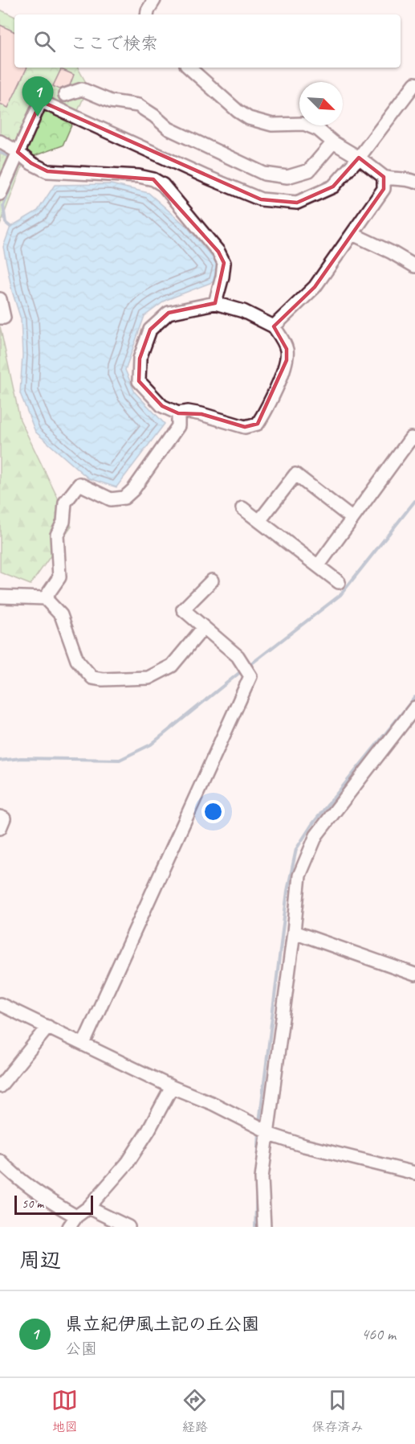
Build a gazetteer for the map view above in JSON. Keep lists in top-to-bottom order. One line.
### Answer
{"scale_bar":"50 m","north":"bottom right","page":{"search":"ここで検索","pins":"1","scale":"50 m","heading":"周辺","list":[{"mark":"1","name":"県立紀伊風土記の丘公園","note":"公園","value":"460 m"}],"nav":["地図","経路","保存済み"]}}
